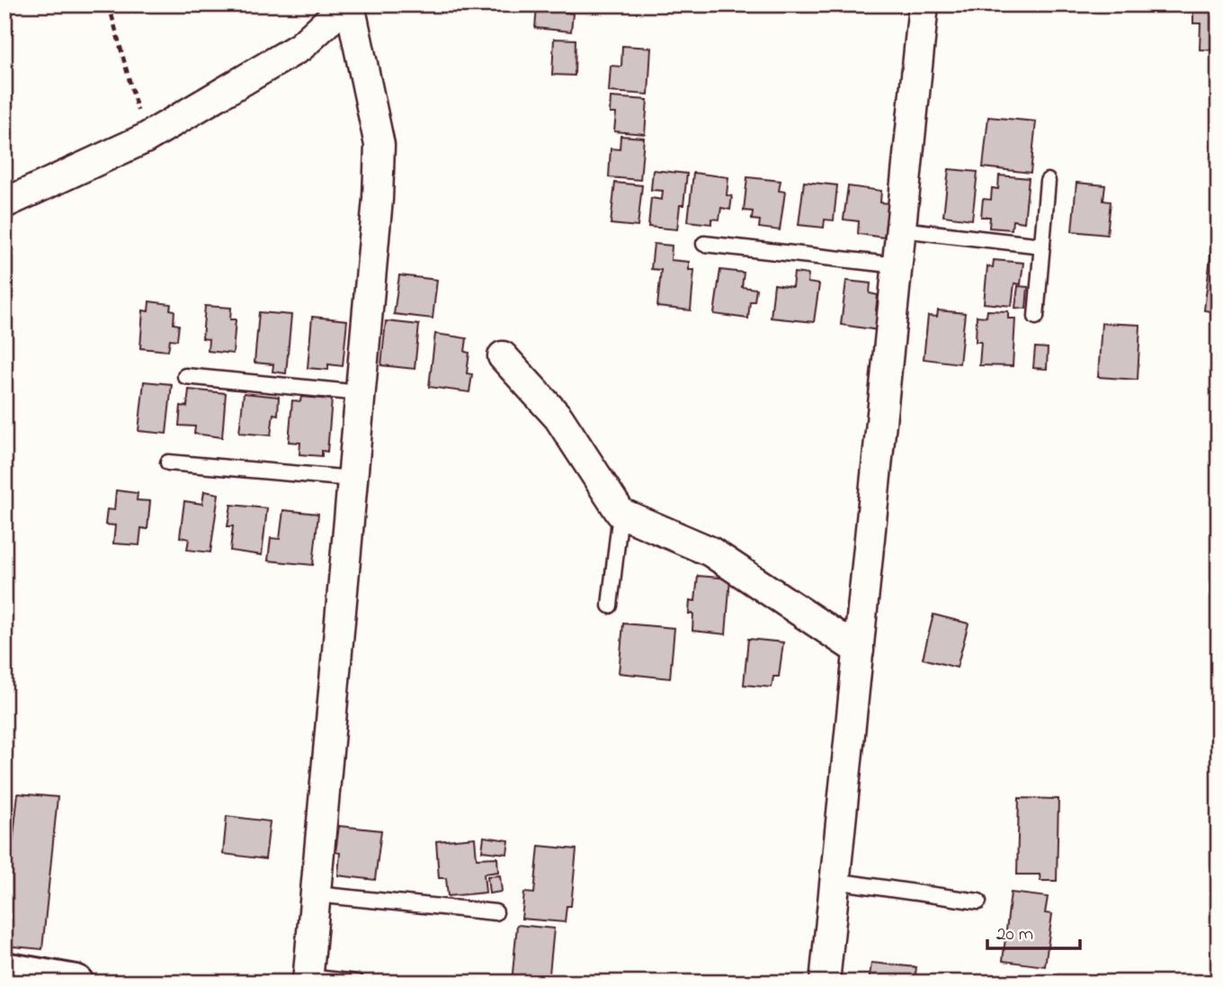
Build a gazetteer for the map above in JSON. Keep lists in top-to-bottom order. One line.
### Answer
{"scale_bar":"20 m"}
